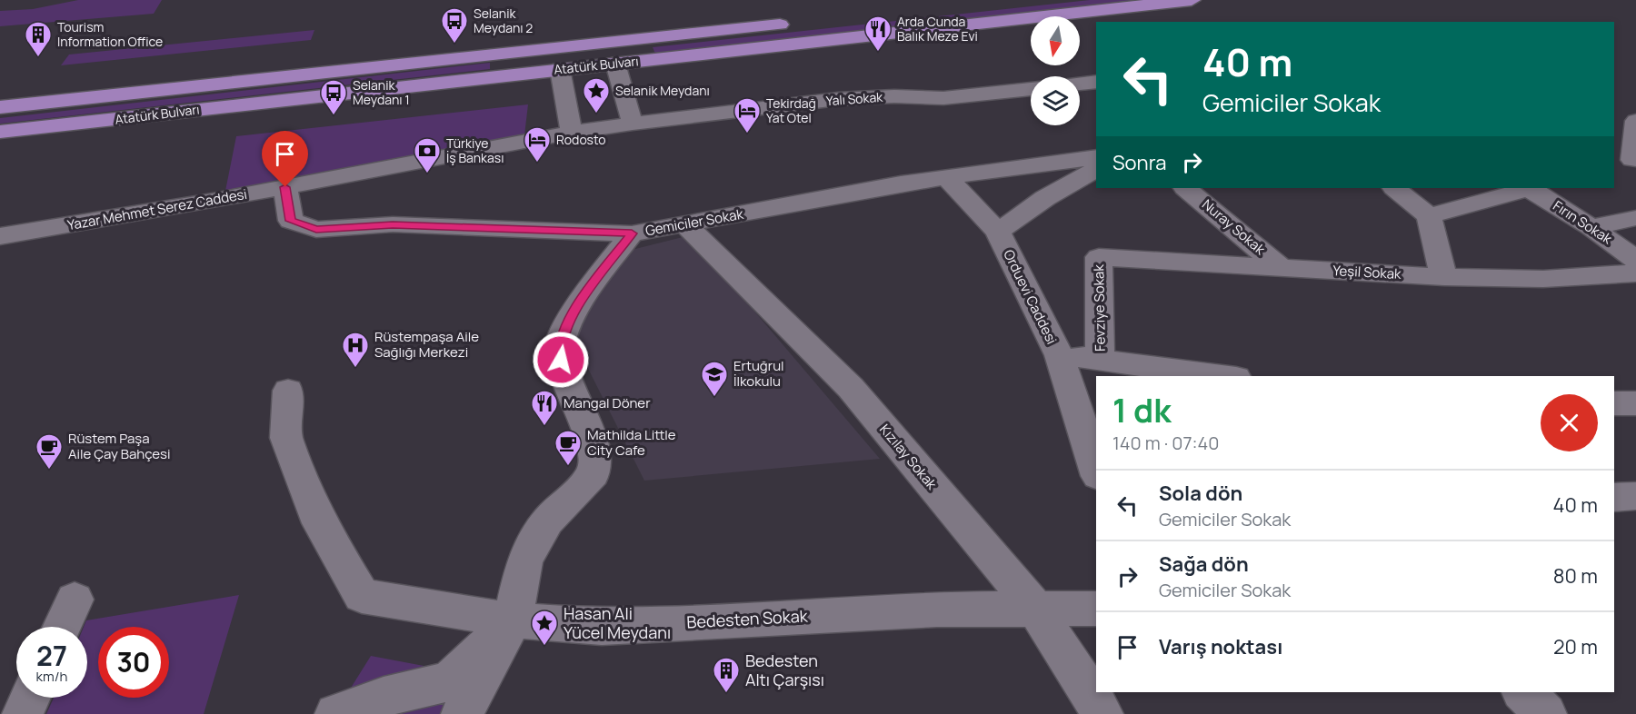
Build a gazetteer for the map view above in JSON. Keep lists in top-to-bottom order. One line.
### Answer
{"streets":{"main road":["Atatürk Bulvarı"],"street":["Yalı Sokak","Yazar Mehmet Serez Caddesi","Gemiciler Sokak","Fırın Sokak","Nuray Sokak","Yeşil Sokak","Orduevi Caddesi","Fevziye Sokak","Kızılay Sokak","Bedesten Sokak"]},"crossings":[["Yalı Sokak","Yazar Mehmet Serez Caddesi"],["Yazar Mehmet Serez Caddesi","Gemiciler Sokak"],["Gemiciler Sokak","Orduevi Caddesi"],["Gemiciler Sokak","Kızılay Sokak"],["Nuray Sokak","Yeşil Sokak"],["Yeşil Sokak","Fevziye Sokak"],["Kızılay Sokak","Bedesten Sokak"]],"places":{"bus stop":["Selanik Meydanı 2","Selanik Meydanı 1"],"restaurant":["Arda Cunda Balık Meze Evi","Mangal Döner"],"building":["Tourism Information Office","Bedesten Altı Çarşısı"],"place":["Selanik Meydanı","Hasan Ali Yücel Meydanı"],"hotel":["Tekirdağ Yat Otel","Rodosto"],"bank":["Türkiye İş Bankası"],"hospital":["Rüstempaşa Aile Sağlığı Merkezi"],"school or university":["Ertuğrul İlkokulu"],"cafe":["Mathilda Little City Cafe","Rüstem Paşa Aile Çay Bahçesi"]},"north":"bottom","page":{"turn":["40 m","Gemiciler Sokak"],"then":"Sonra","heading":["1 dk","140 m · 07:40"],"list":[{"name":"Sola dön","note":"Gemiciler Sokak","value":"40 m"},{"name":"Sağa dön","note":"Gemiciler Sokak","value":"80 m"},{"name":"Varış noktası","value":"20 m"}],"speed":"27 km/h","limit":"30"}}
